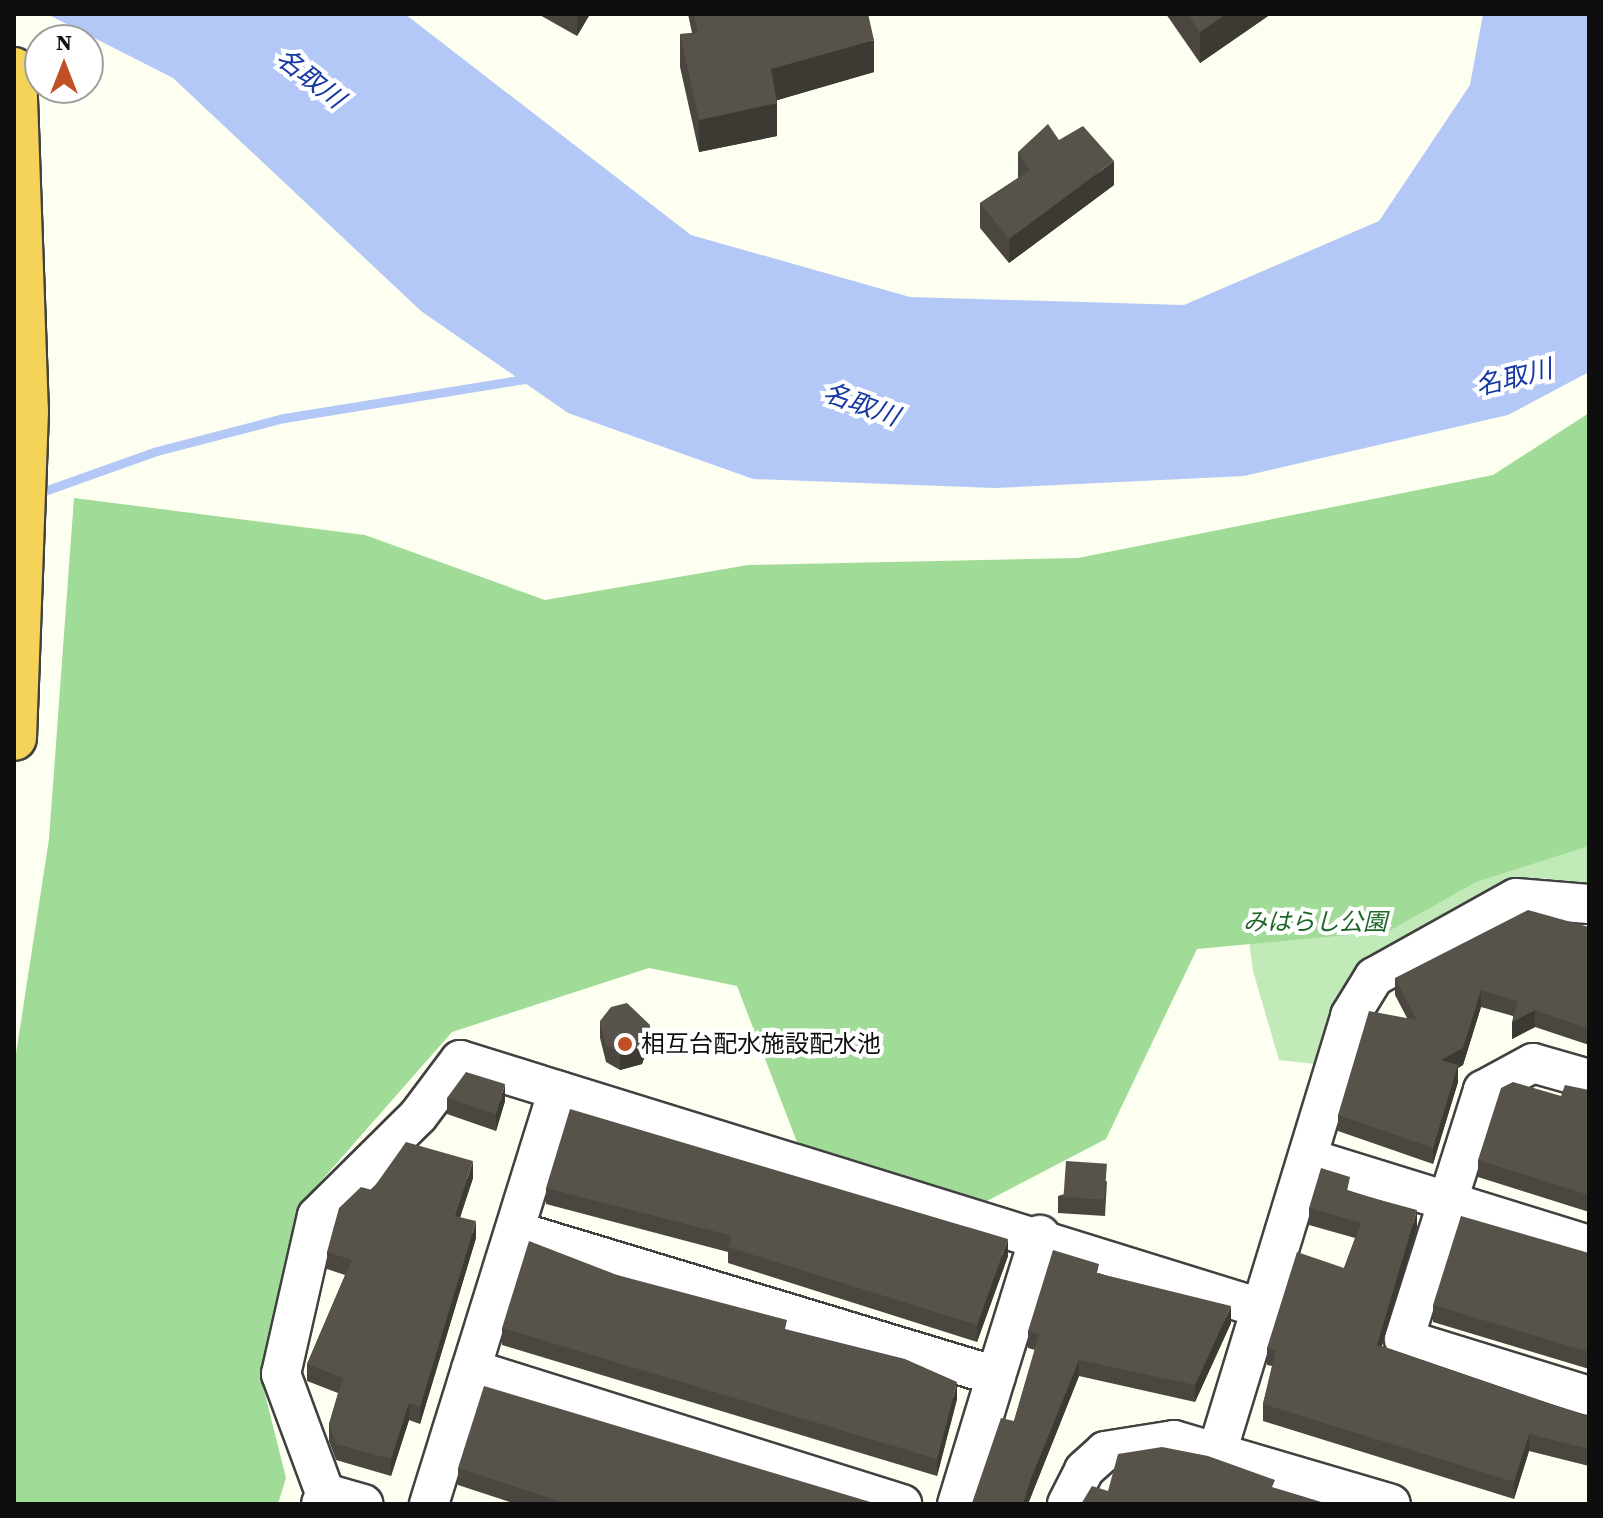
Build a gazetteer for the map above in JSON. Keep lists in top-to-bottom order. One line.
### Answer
{"water":["名取川"],"parks":["みはらし公園"],"places":["相互台配水施設配水池"],"north":"top"}
